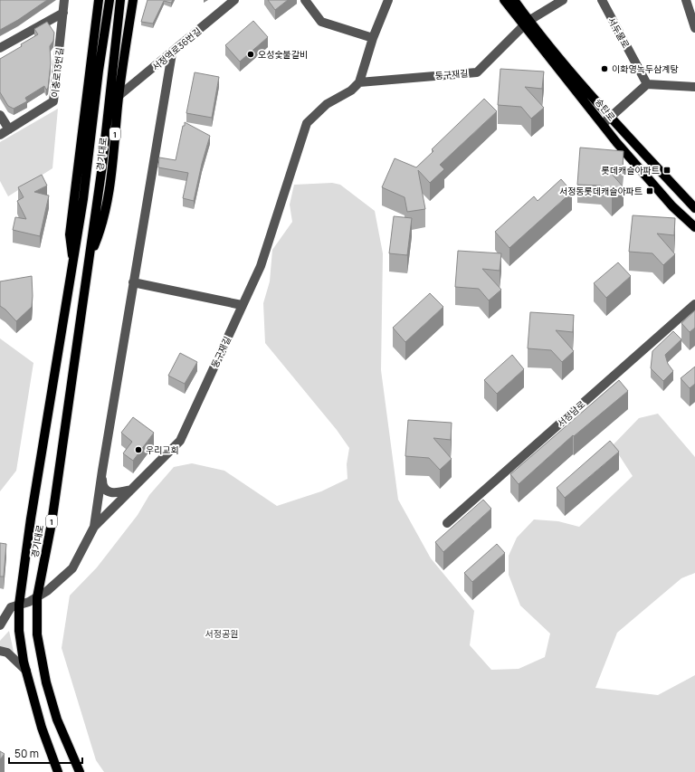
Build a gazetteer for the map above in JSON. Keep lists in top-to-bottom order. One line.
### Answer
{"streets":{"main road":["송탄로","1","경기대로"],"street":["서두물로","서정역로36번길","이충로13번길","둥구재길","서정남로"]},"crossings":[["서정역로36번길","경기대로"],["둥구재길","송탄로"],["둥구재길","경기대로"]],"parks":["서정공원"],"places":{"other":["오성숯불갈비","이화영녹두삼계탕","우리교회"],"transit":["롯데캐슬아파트","서정동롯데캐슬아파트"]},"scale_bar":"50 m"}
